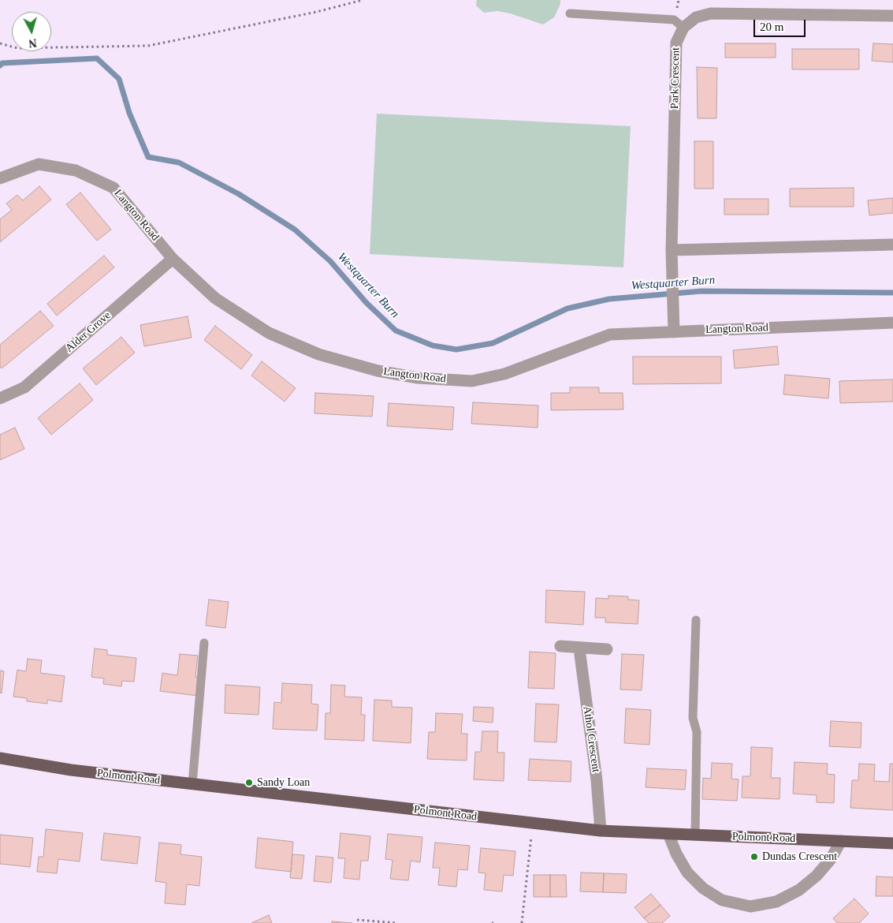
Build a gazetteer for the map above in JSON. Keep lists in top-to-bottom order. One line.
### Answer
{"streets":{"main road":["Polmont Road"],"street":["Park Crescent","Langton Road","Alder Grove","Athol Crescent"]},"crossings":[["Park Crescent","Langton Road"],["Langton Road","Alder Grove"],["Athol Crescent","Polmont Road"]],"water":["Westquarter Burn"],"places":["Sandy Loan","Dundas Crescent"],"scale_bar":"20 m","north":"bottom"}
